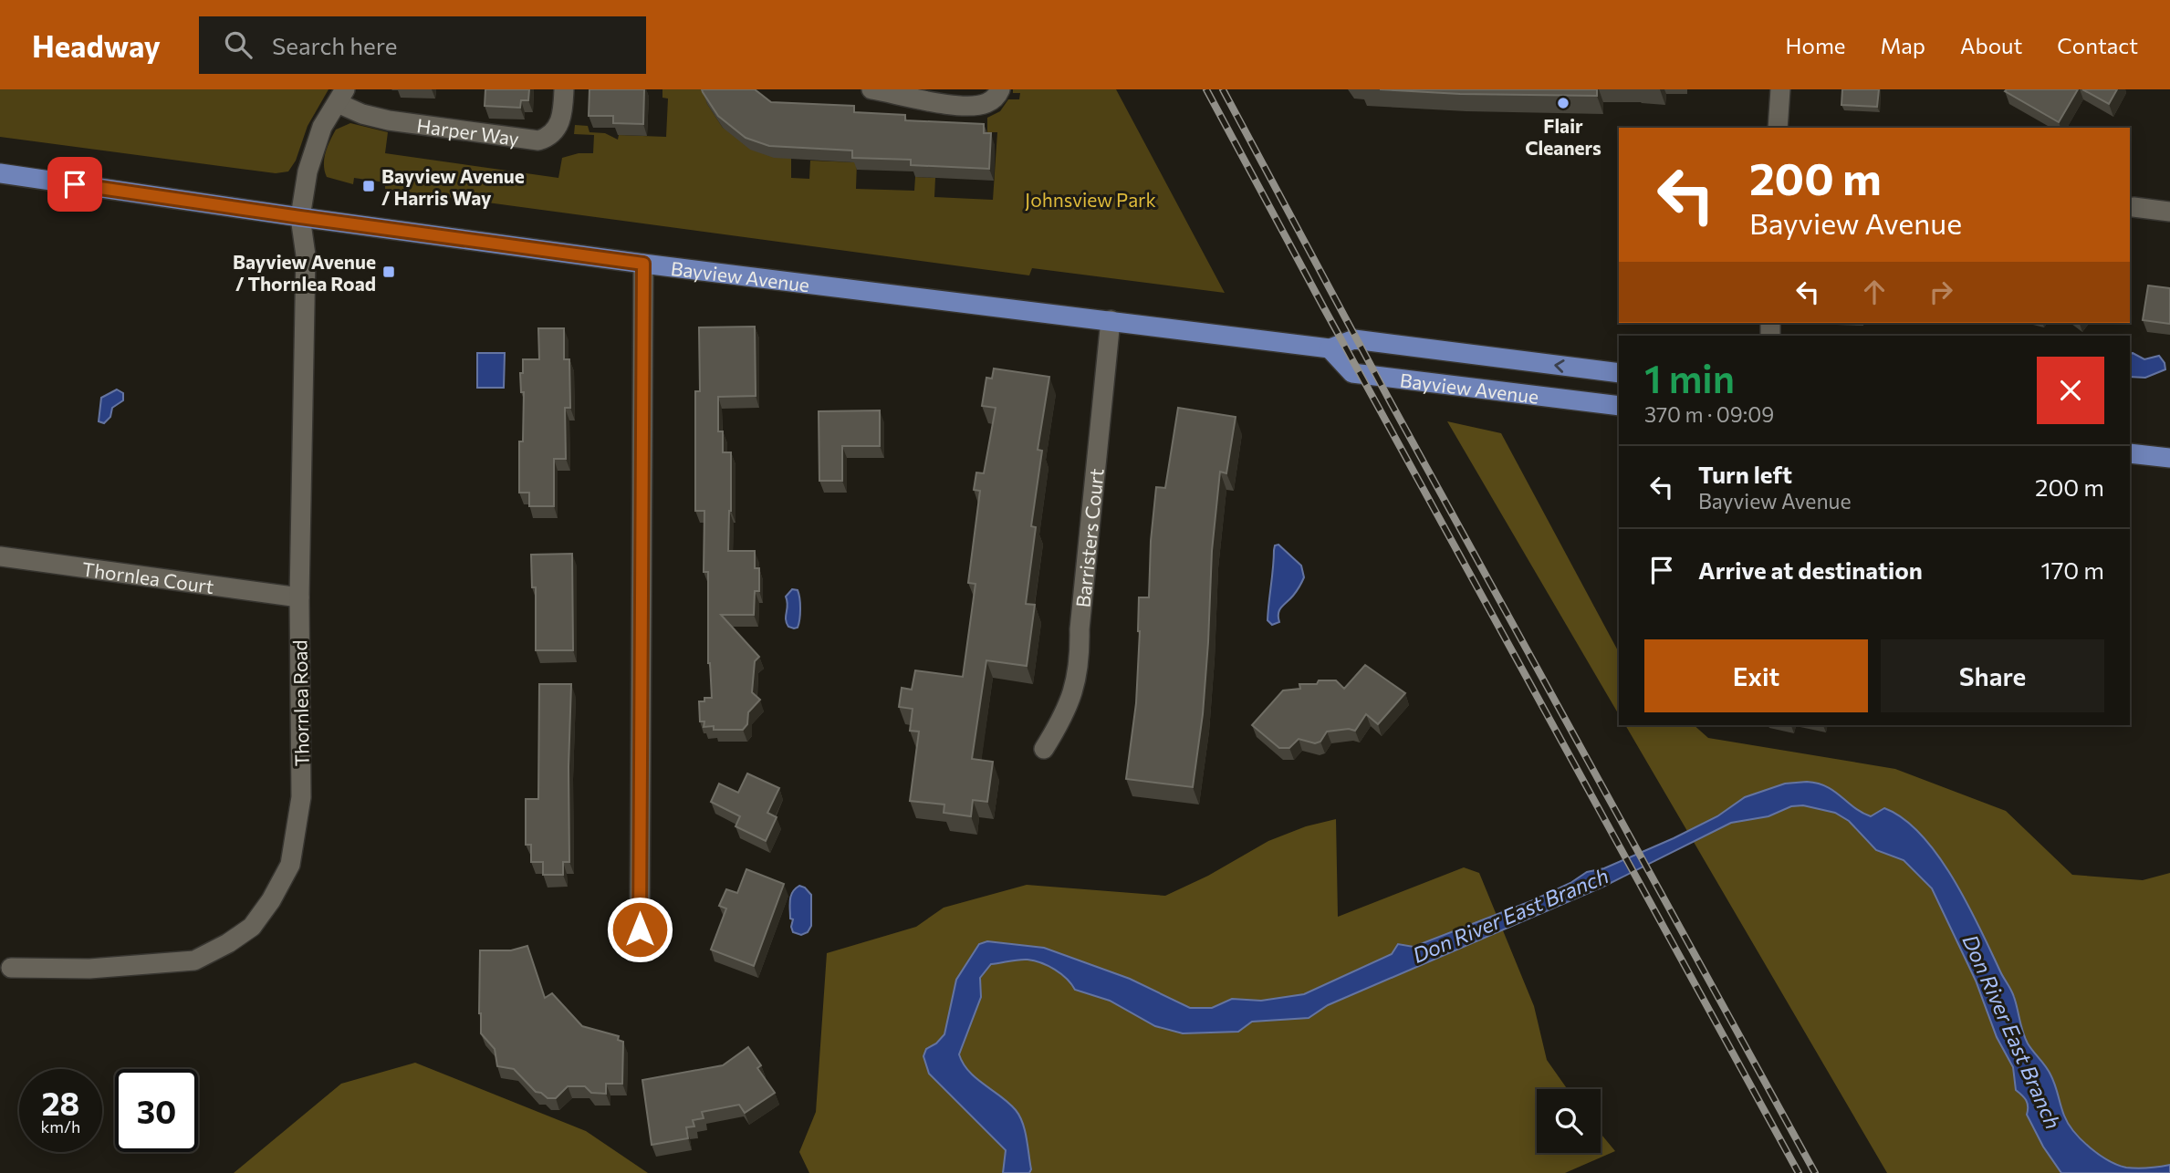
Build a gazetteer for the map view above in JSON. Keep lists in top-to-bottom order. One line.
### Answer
{"streets":{"main road":["Bayview Avenue"],"street":["Harper Way","Barristers Court","Thornlea Court","Thornlea Road"]},"crossings":[["Harper Way","Thornlea Road"],["Bayview Avenue","Barristers Court"],["Bayview Avenue","Thornlea Road"],["Thornlea Court","Thornlea Road"]],"water":["Don River East Branch"],"parks":["Johnsview Park"],"places":{"other":["Flair Cleaners"],"transit":["Bayview Avenue / Harris Way","Bayview Avenue / Thornlea Road"]},"page":{"header":"Headway","search":"Search here","nav":["Home","Map","About","Contact"],"turn":["200 m","Bayview Avenue"],"heading":["1 min","370 m · 09:09"],"list":[{"name":"Turn left","note":"Bayview Avenue","value":"200 m"},{"name":"Arrive at destination","value":"170 m"}],"buttons":["Exit","Share"],"speed":"28 km/h","limit":"30"}}
